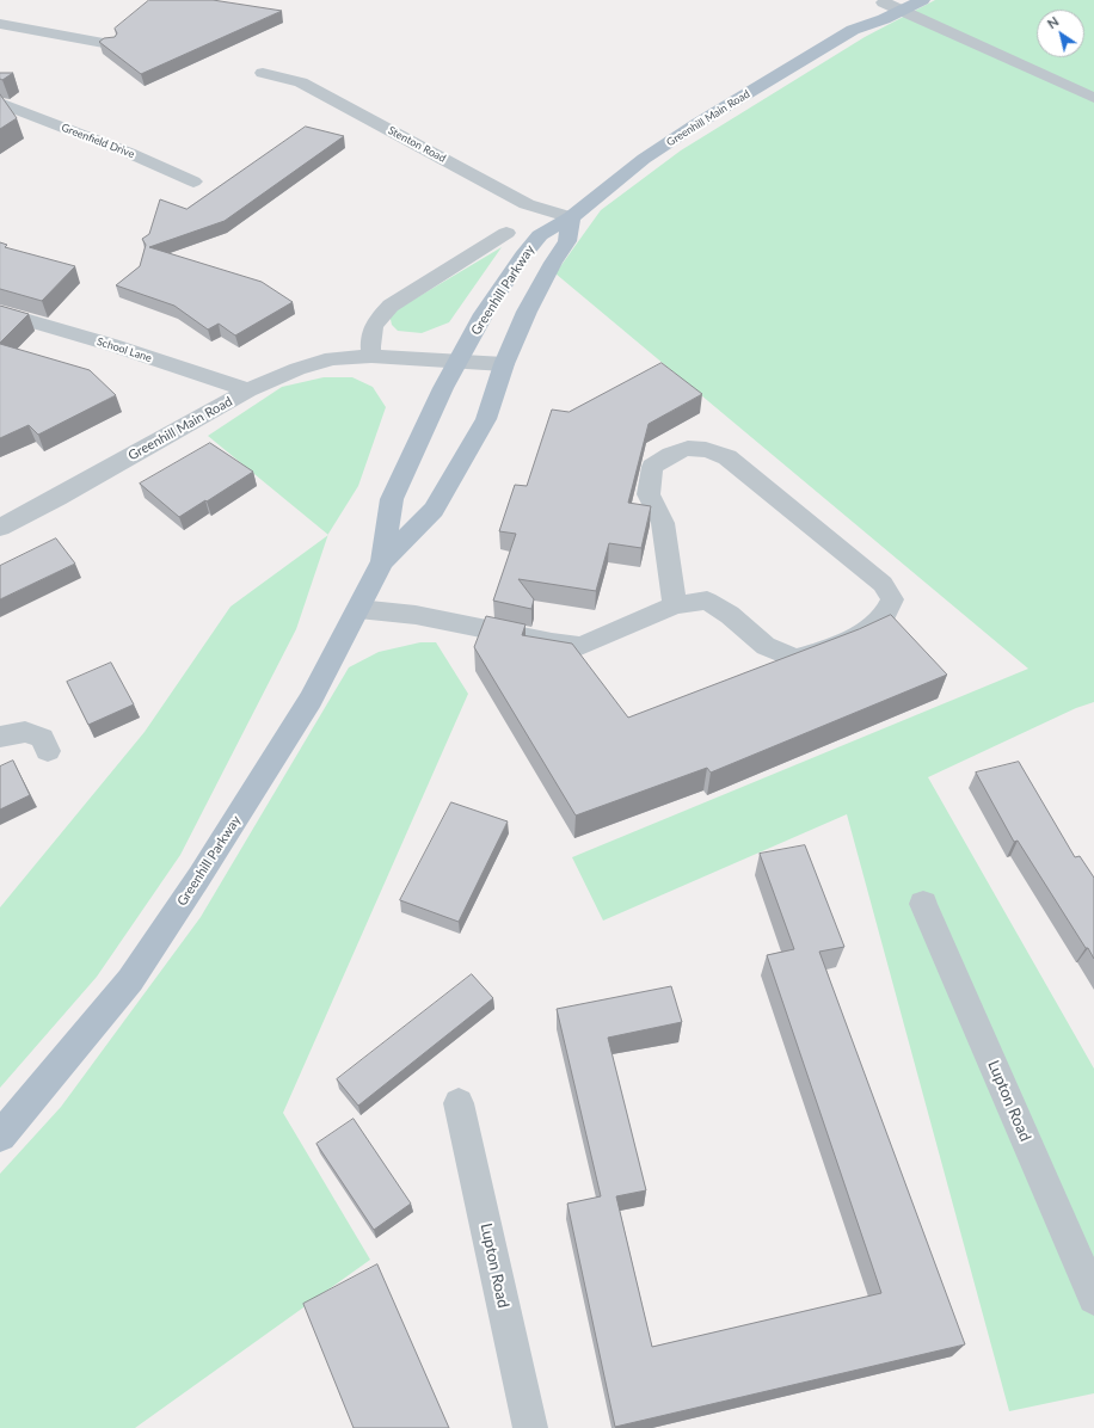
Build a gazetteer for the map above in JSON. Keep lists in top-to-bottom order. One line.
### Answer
{"streets":{"main road":["Greenhill Main Road","Greenhill Parkway"],"street":["Greenfield Drive","Stenton Road","School Lane","Lupton Road"]},"crossings":[["Greenhill Main Road","Stenton Road"],["Greenhill Main Road","Greenhill Parkway"],["Greenhill Main Road","School Lane"],["Stenton Road","Greenhill Parkway"]],"north":"top left"}
